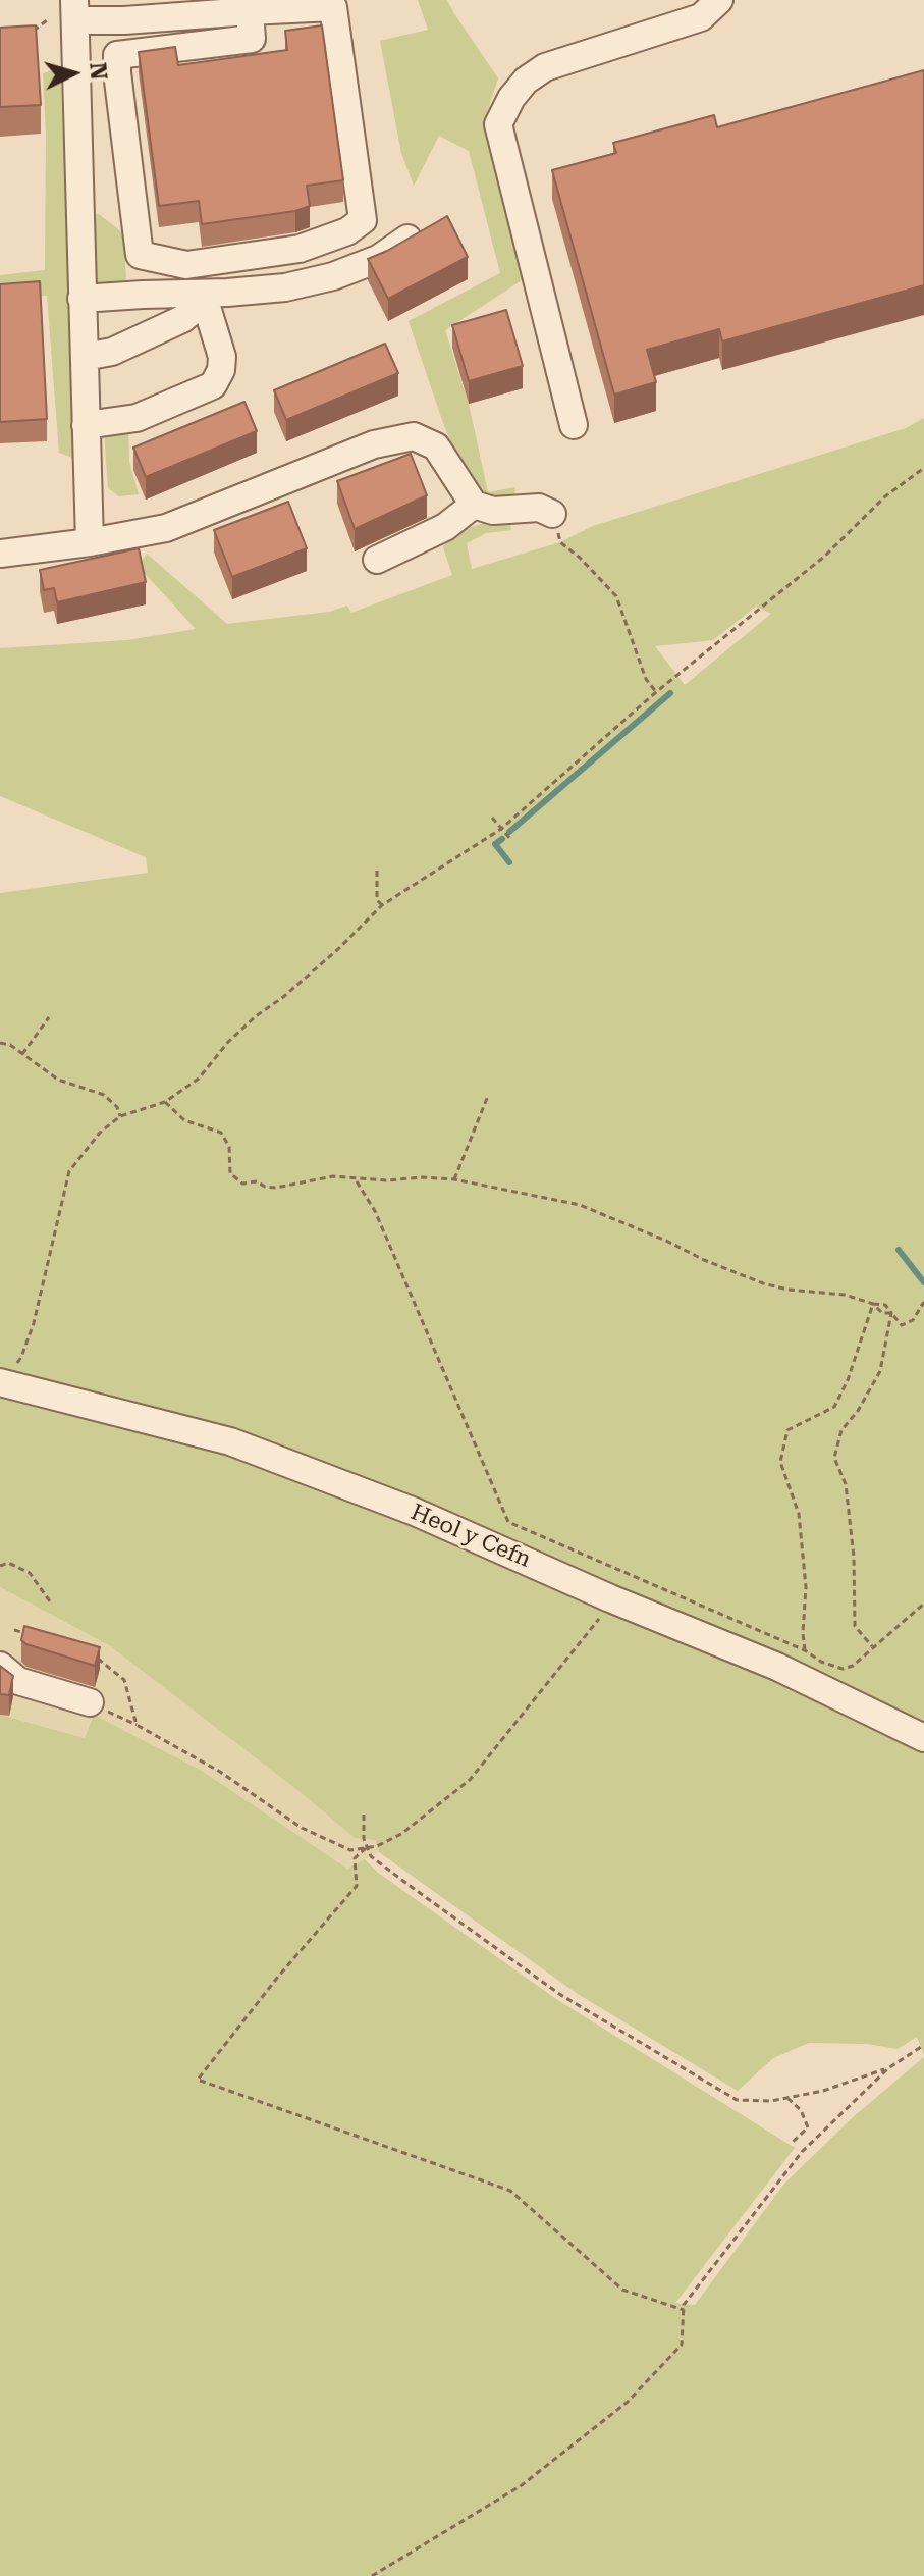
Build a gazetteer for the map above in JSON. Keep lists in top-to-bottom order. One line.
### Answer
{"streets":{"street":["Heol y Cefn"]},"north":"right"}
